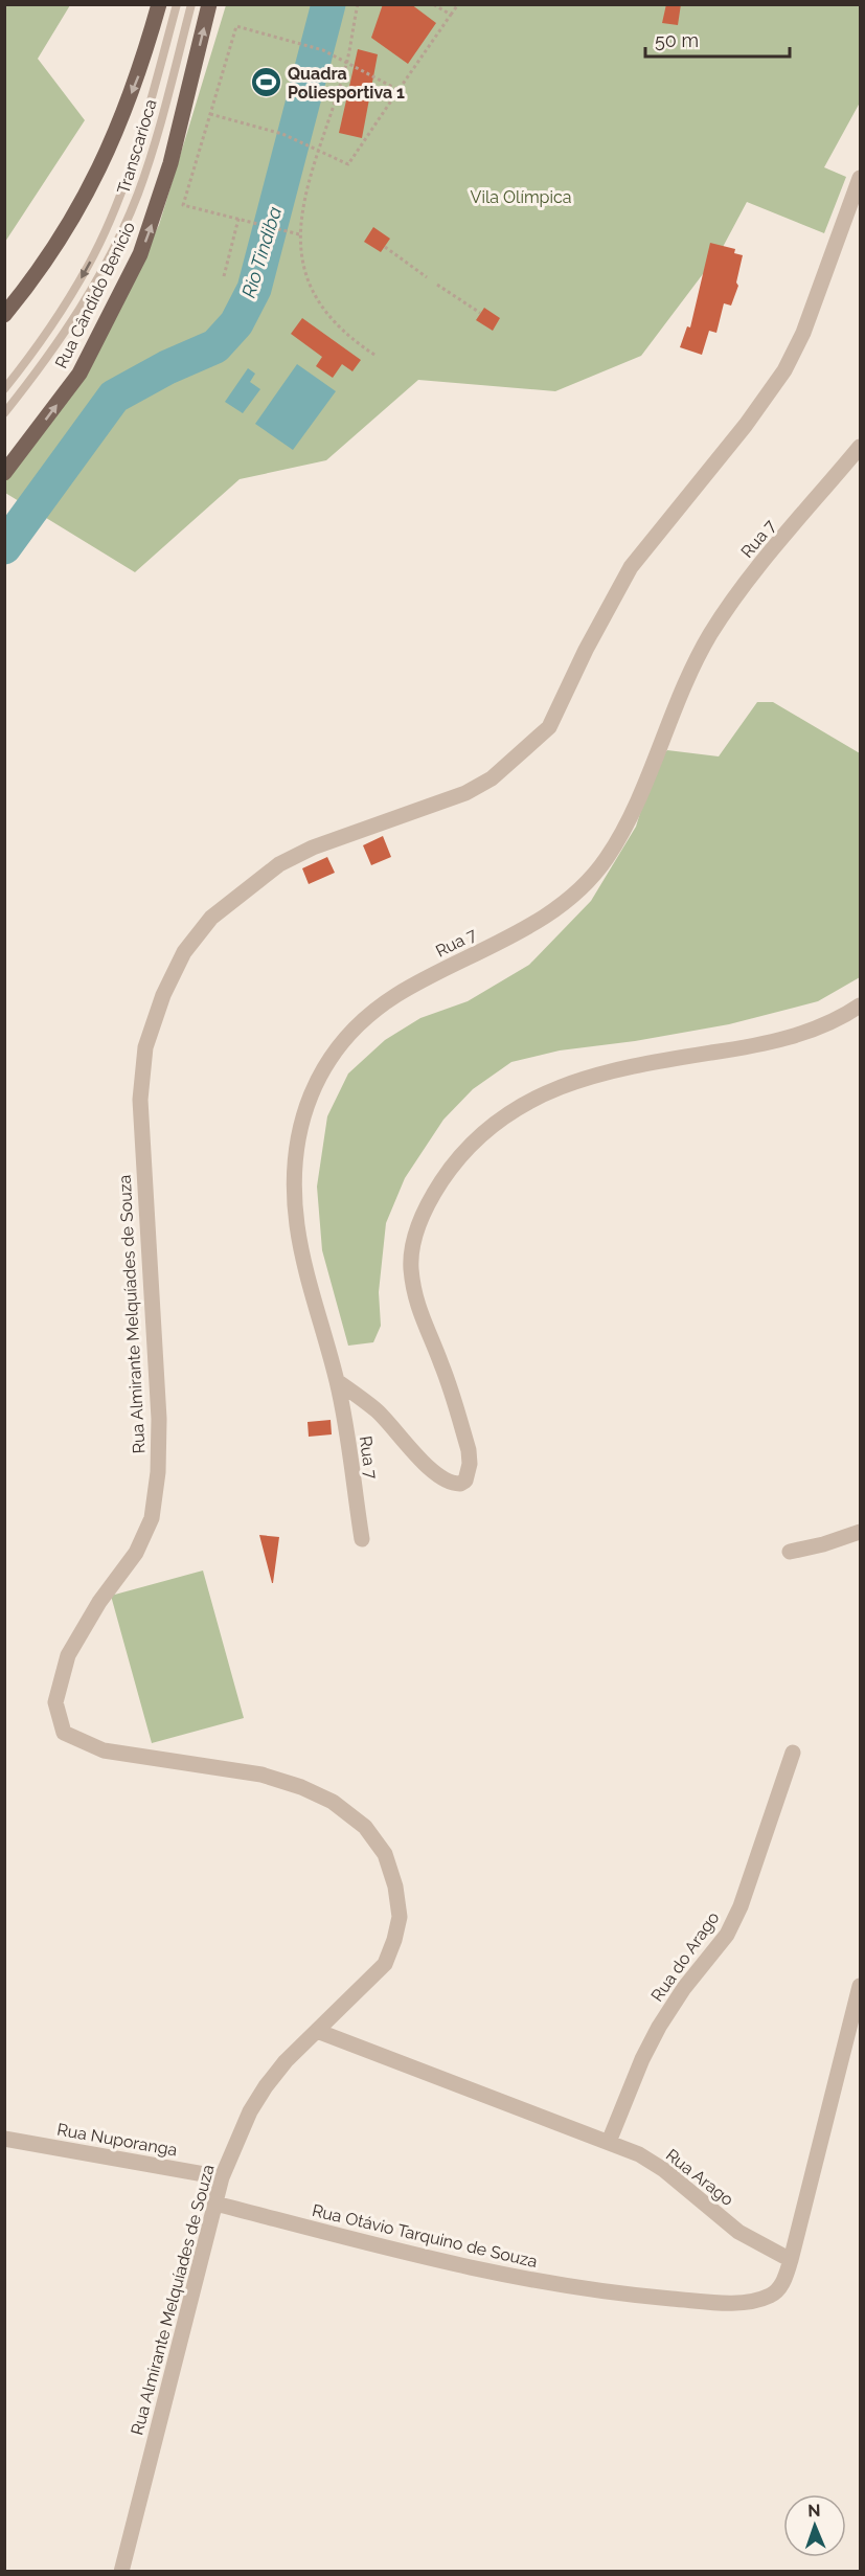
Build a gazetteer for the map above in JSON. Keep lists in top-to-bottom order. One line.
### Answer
{"streets":{"main road":["Rua Cândido Benício"],"street":["Rua 7","Rua Almirante Melquíades de Souza","Rua do Arago","Rua Nuporanga","Rua Arago","Rua Otávio Tarquino de Souza"],"lane":["Transcarioca"]},"crossings":[["Rua Almirante Melquíades de Souza","Rua Nuporanga"],["Rua Almirante Melquíades de Souza","Rua Arago"],["Rua Almirante Melquíades de Souza","Rua Otávio Tarquino de Souza"],["Rua do Arago","Rua Arago"],["Rua Arago","Rua Otávio Tarquino de Souza"]],"water":["Rio Tindiba"],"parks":["Vila Olímpica"],"places":{"sports":["Quadra Poliesportiva 1"]},"scale_bar":"50 m","north":"top"}
